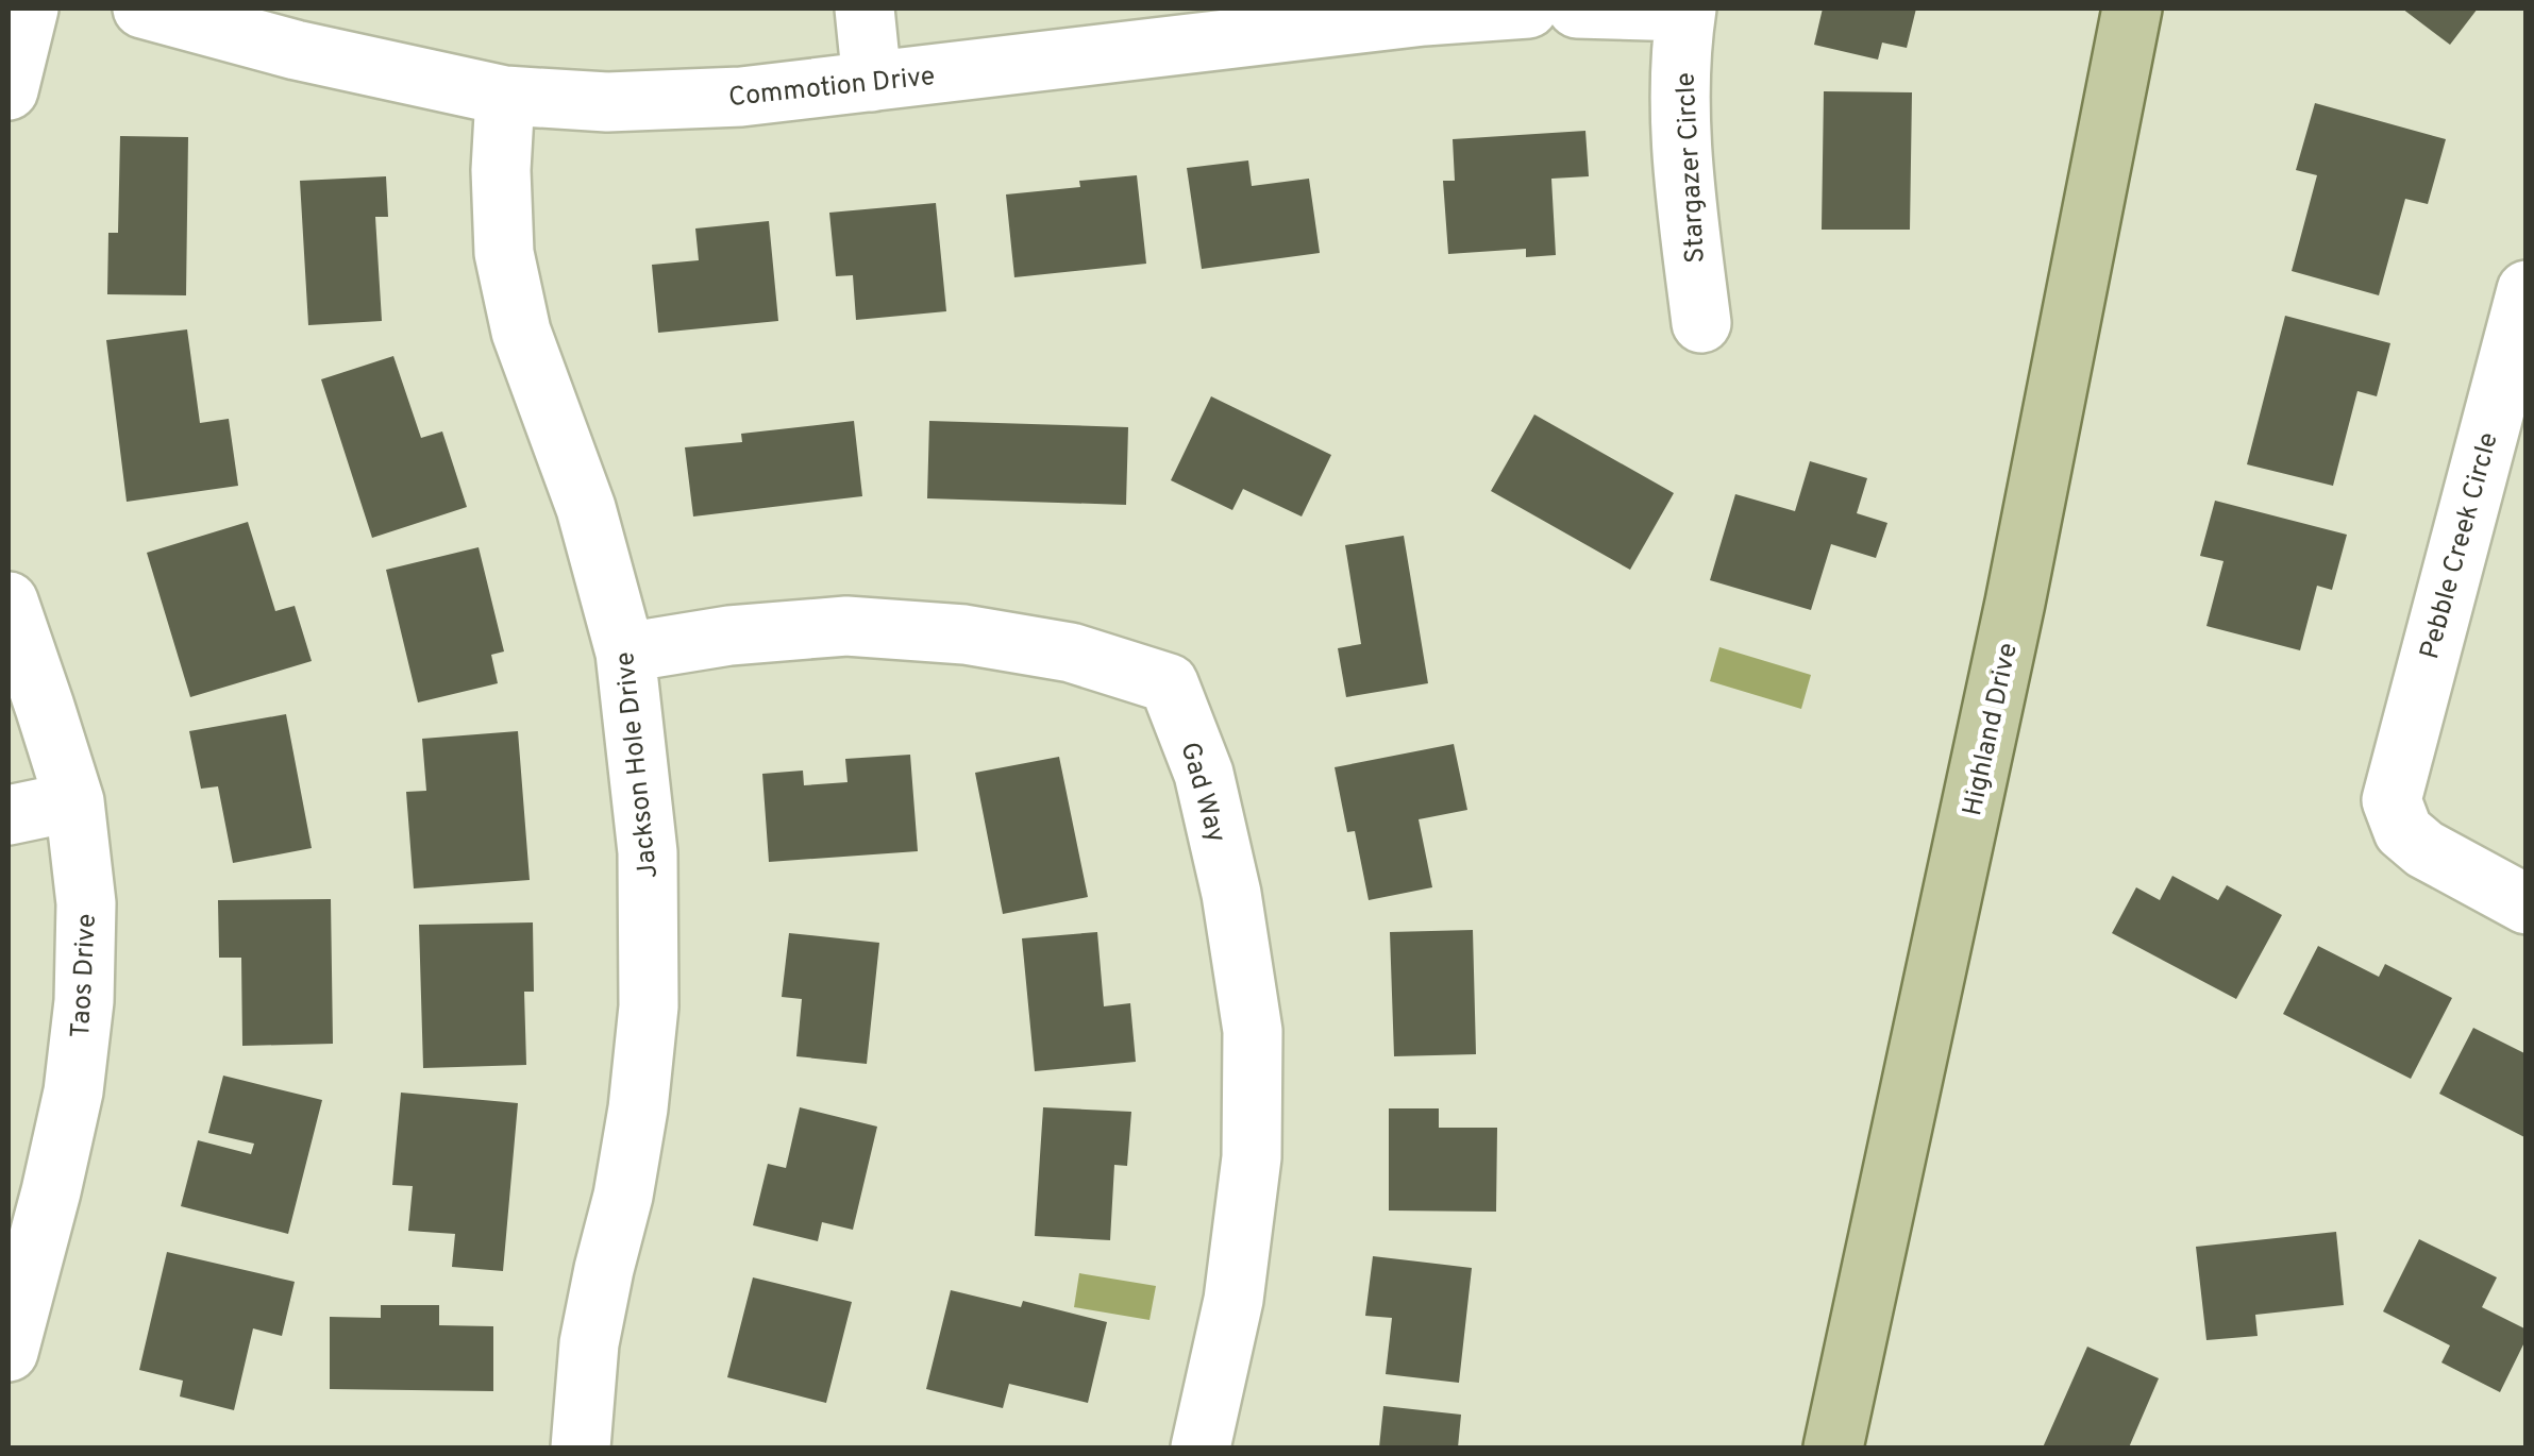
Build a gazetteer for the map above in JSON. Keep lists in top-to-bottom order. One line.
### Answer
{"streets":{"main road":["Highland Drive"],"street":["Commotion Drive","Stargazer Circle","Pebble Creek Circle","Jackson Hole Drive","Gad Way","Taos Drive"]},"crossings":[["Commotion Drive","Jackson Hole Drive"],["Jackson Hole Drive","Gad Way"]]}
